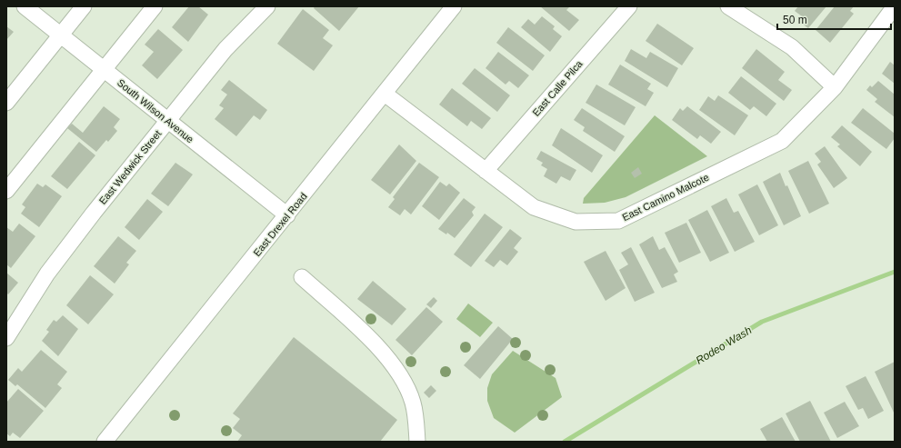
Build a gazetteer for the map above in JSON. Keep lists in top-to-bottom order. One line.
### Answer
{"streets":{"street":["East Calle Pilca","South Wilson Avenue","East Wedwick Street","East Camino Malcote","East Drexel Road"]},"crossings":[["East Calle Pilca","East Camino Malcote"],["South Wilson Avenue","East Wedwick Street"],["South Wilson Avenue","East Drexel Road"],["East Camino Malcote","East Drexel Road"]],"water":["Rodeo Wash"],"scale_bar":"50 m"}
